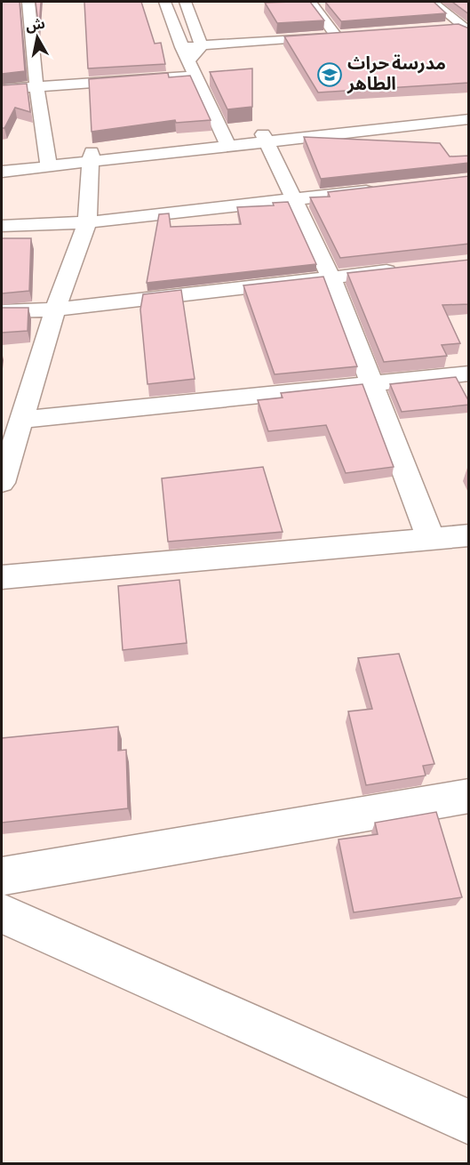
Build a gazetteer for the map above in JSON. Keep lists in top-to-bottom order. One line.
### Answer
{"places":{"school or university":["مدرسة حراث الطاهر"]},"north":"top"}
